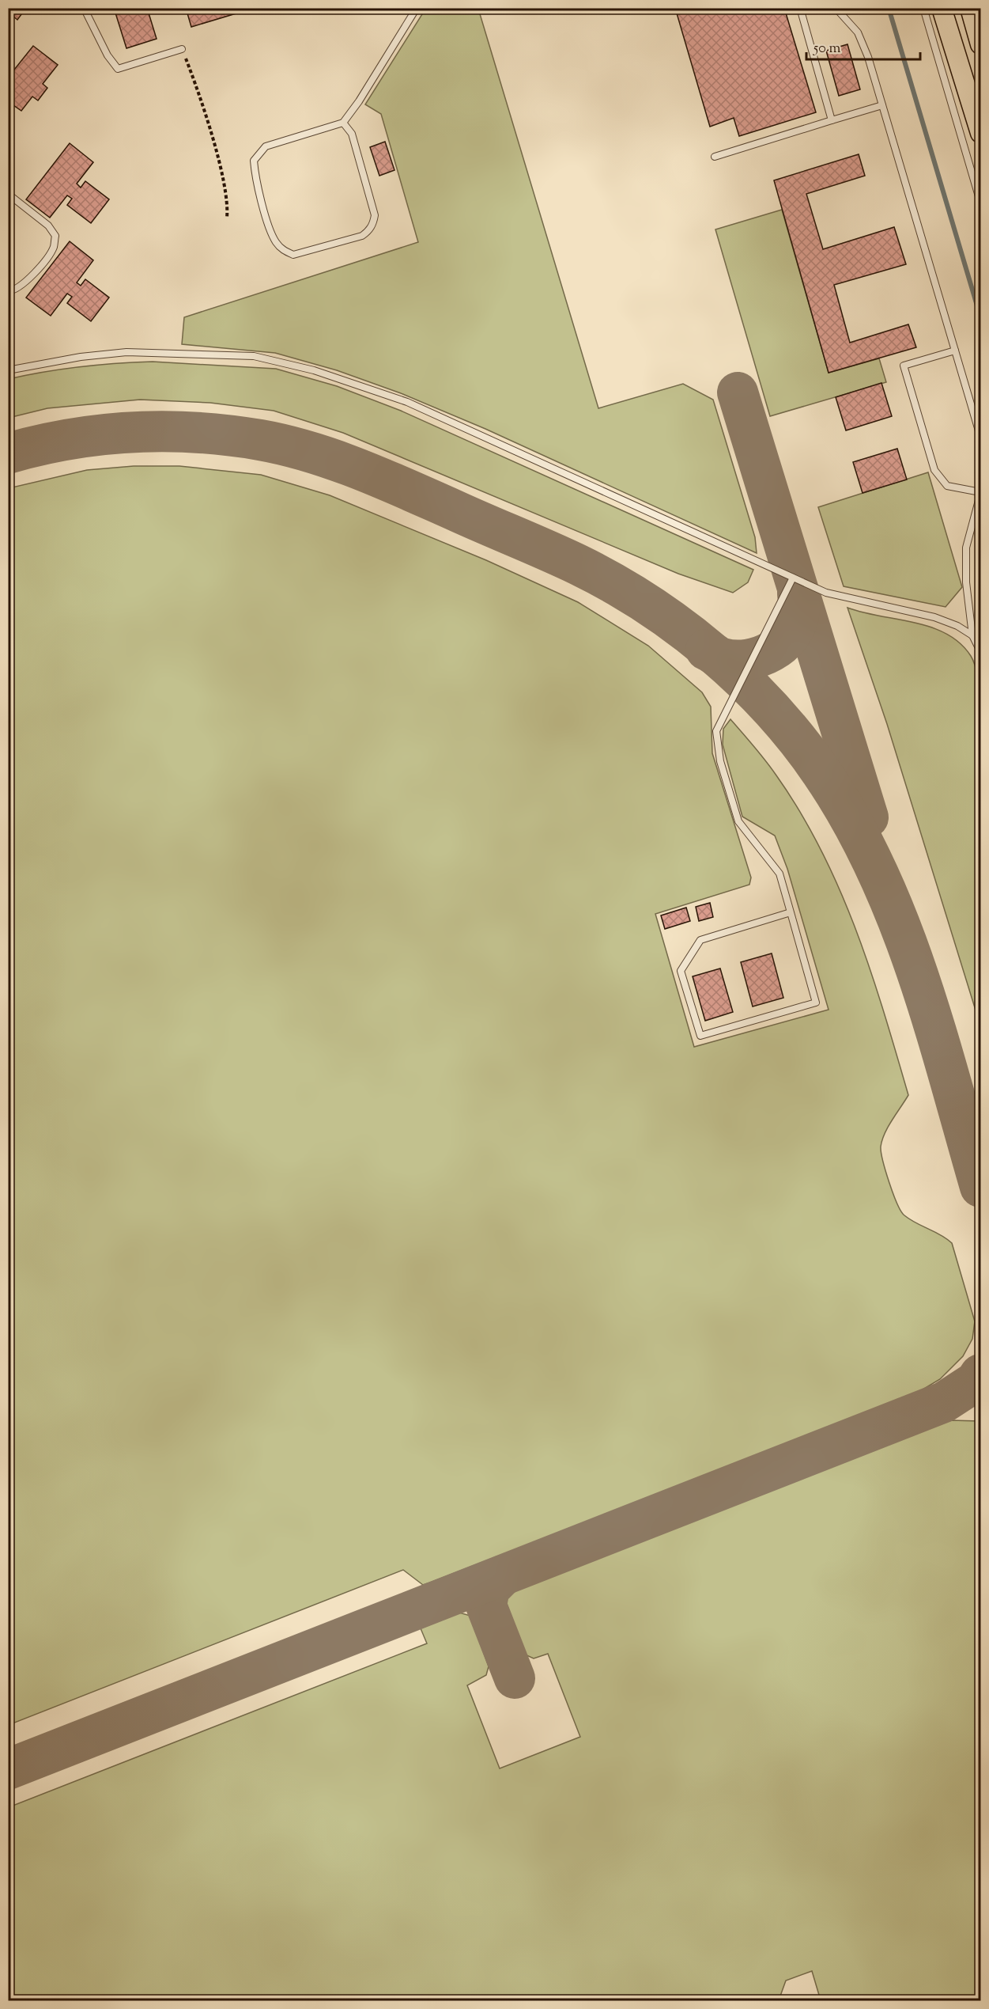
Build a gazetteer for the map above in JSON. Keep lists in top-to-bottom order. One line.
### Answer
{"scale_bar":"50 m"}
